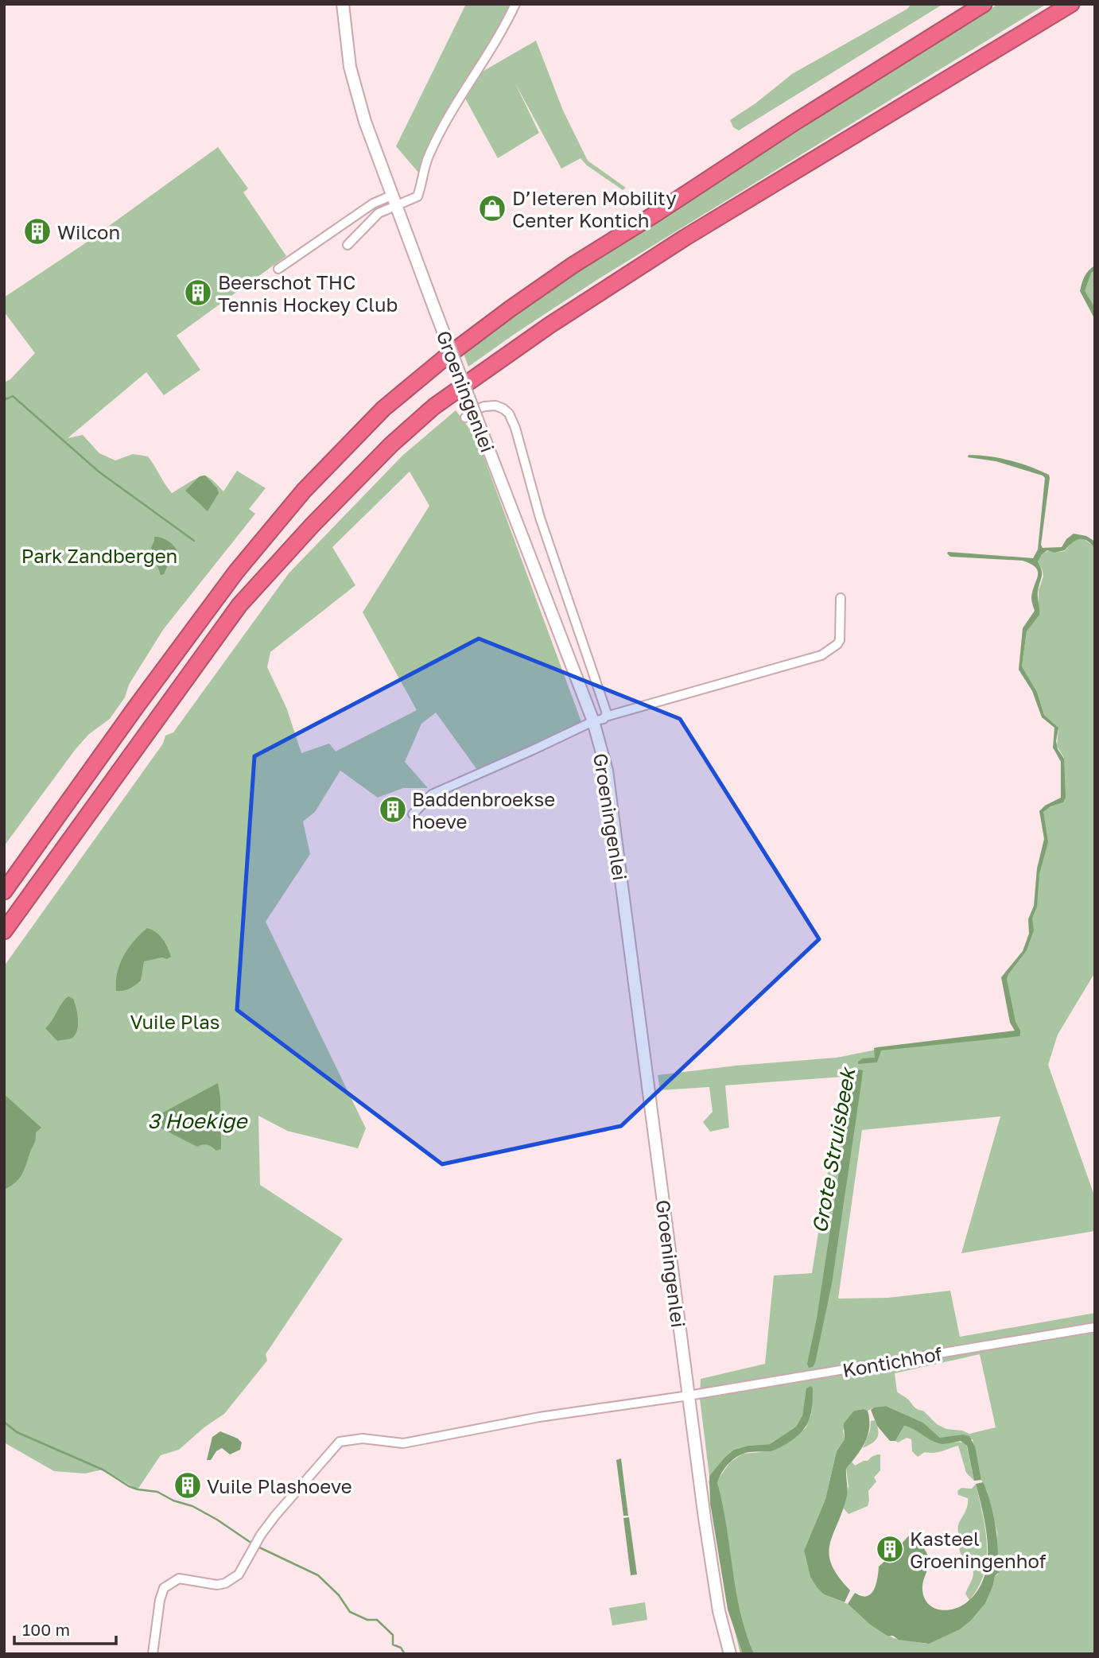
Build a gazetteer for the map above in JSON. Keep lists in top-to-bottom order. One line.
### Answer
{"streets":{"street":["Groeningenlei","Kontichhof"]},"crossings":[["Groeningenlei","Kontichhof"]],"water":["3 Hoekige","Grote Struisbeek"],"parks":["Park Zandbergen","Vuile Plas"],"places":{"shop":["D’Ieteren Mobility Center Kontich"],"building":["Wilcon","Beerschot THC Tennis Hockey Club","Baddenbroekse hoeve","Vuile Plashoeve","Kasteel Groeningenhof"]},"scale_bar":"100 m"}
